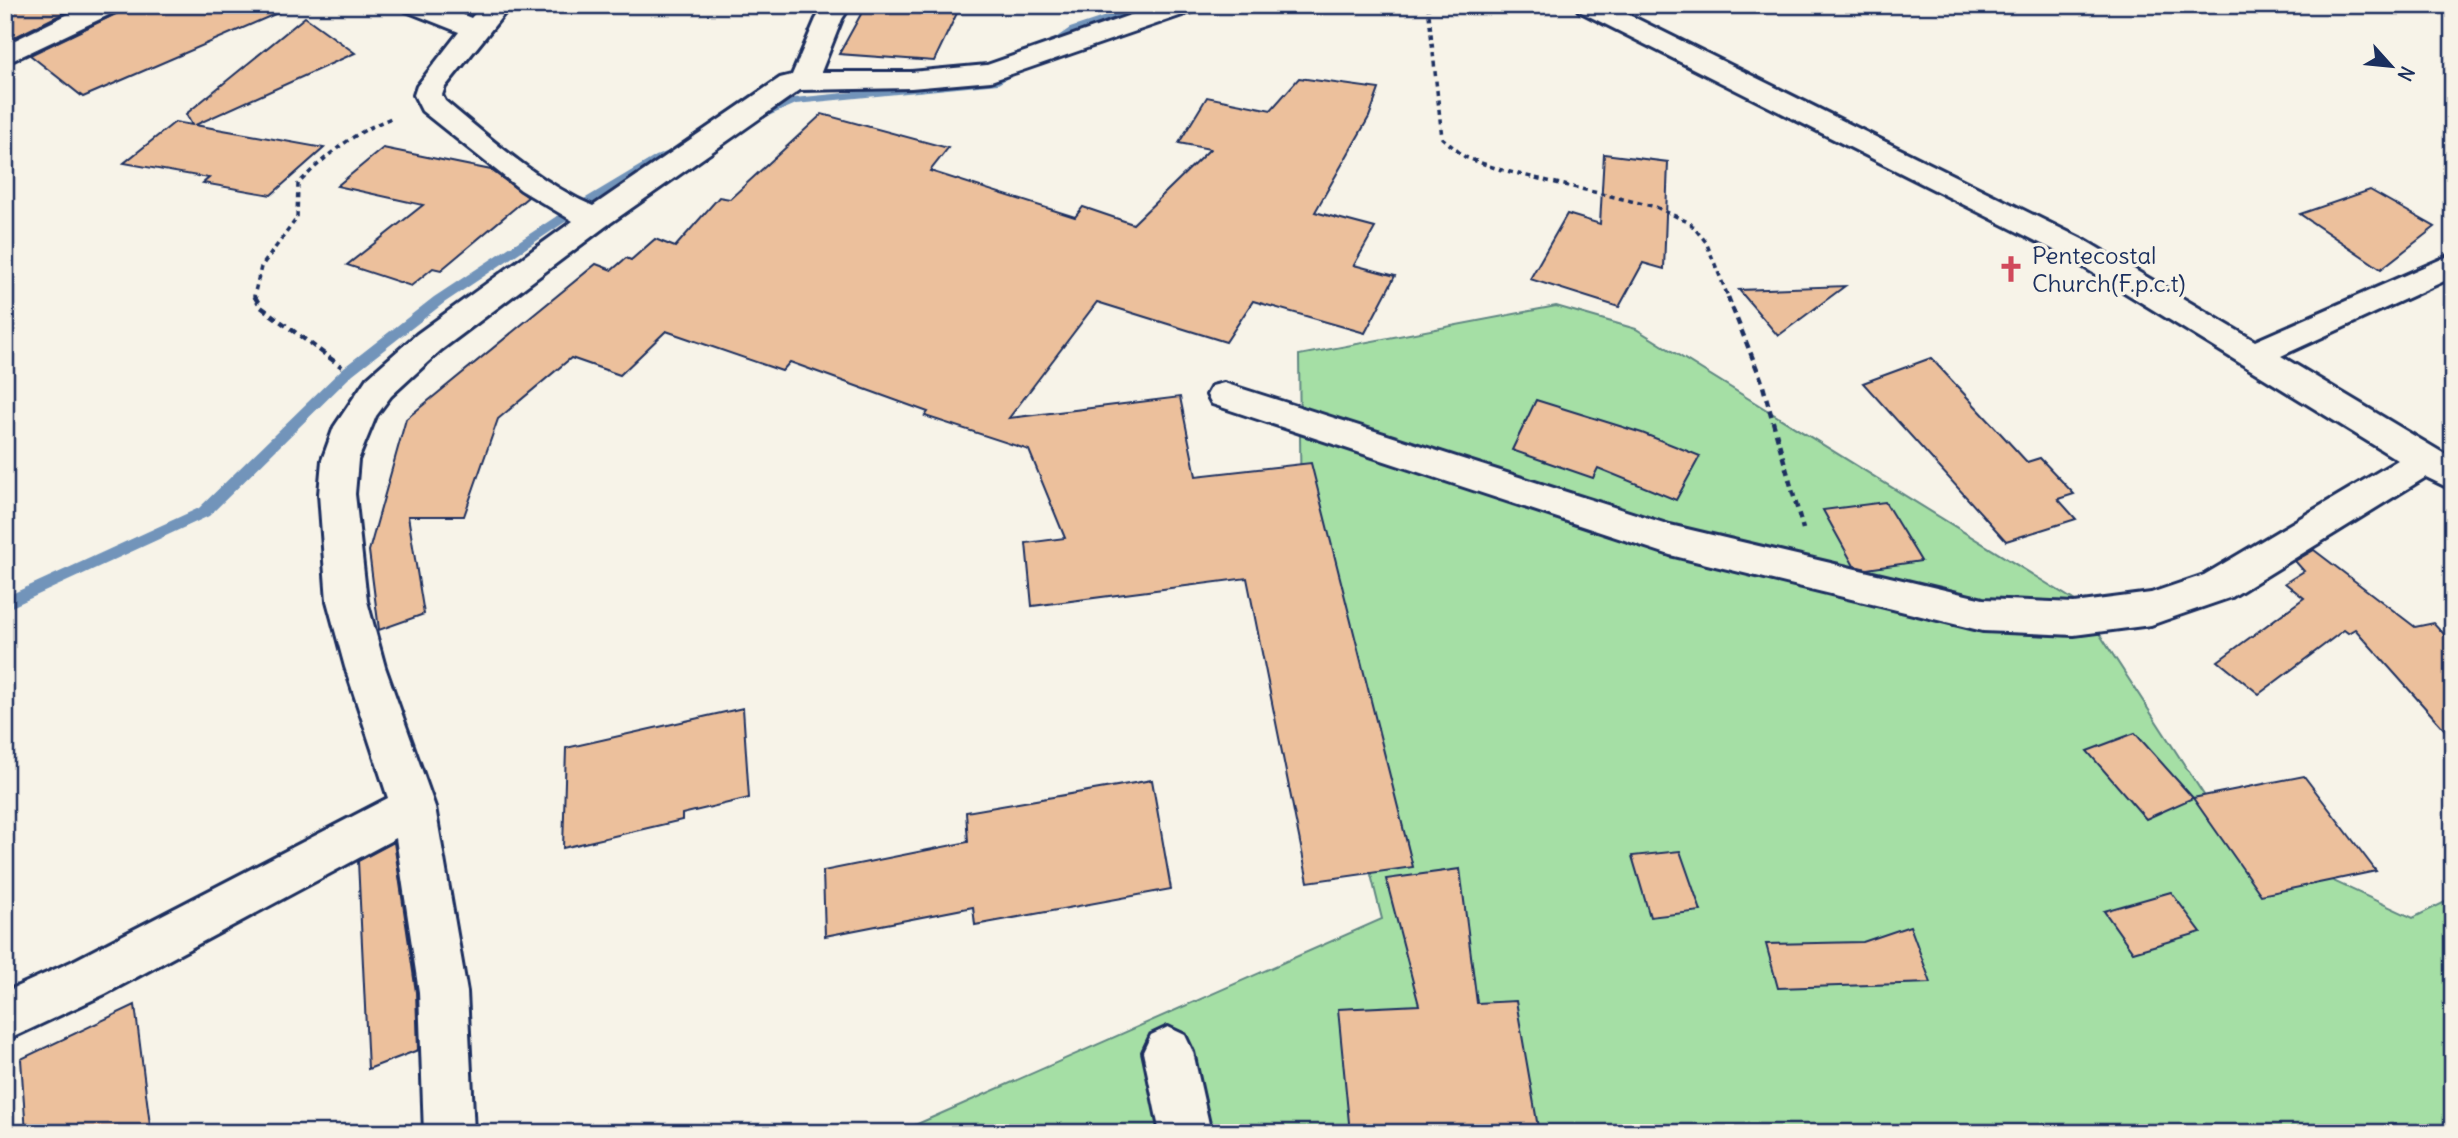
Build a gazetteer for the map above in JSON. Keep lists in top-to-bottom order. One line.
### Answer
{"places":{"church":["Pentecostal Church(F.p.c.t)"]},"north":"bottom right"}
